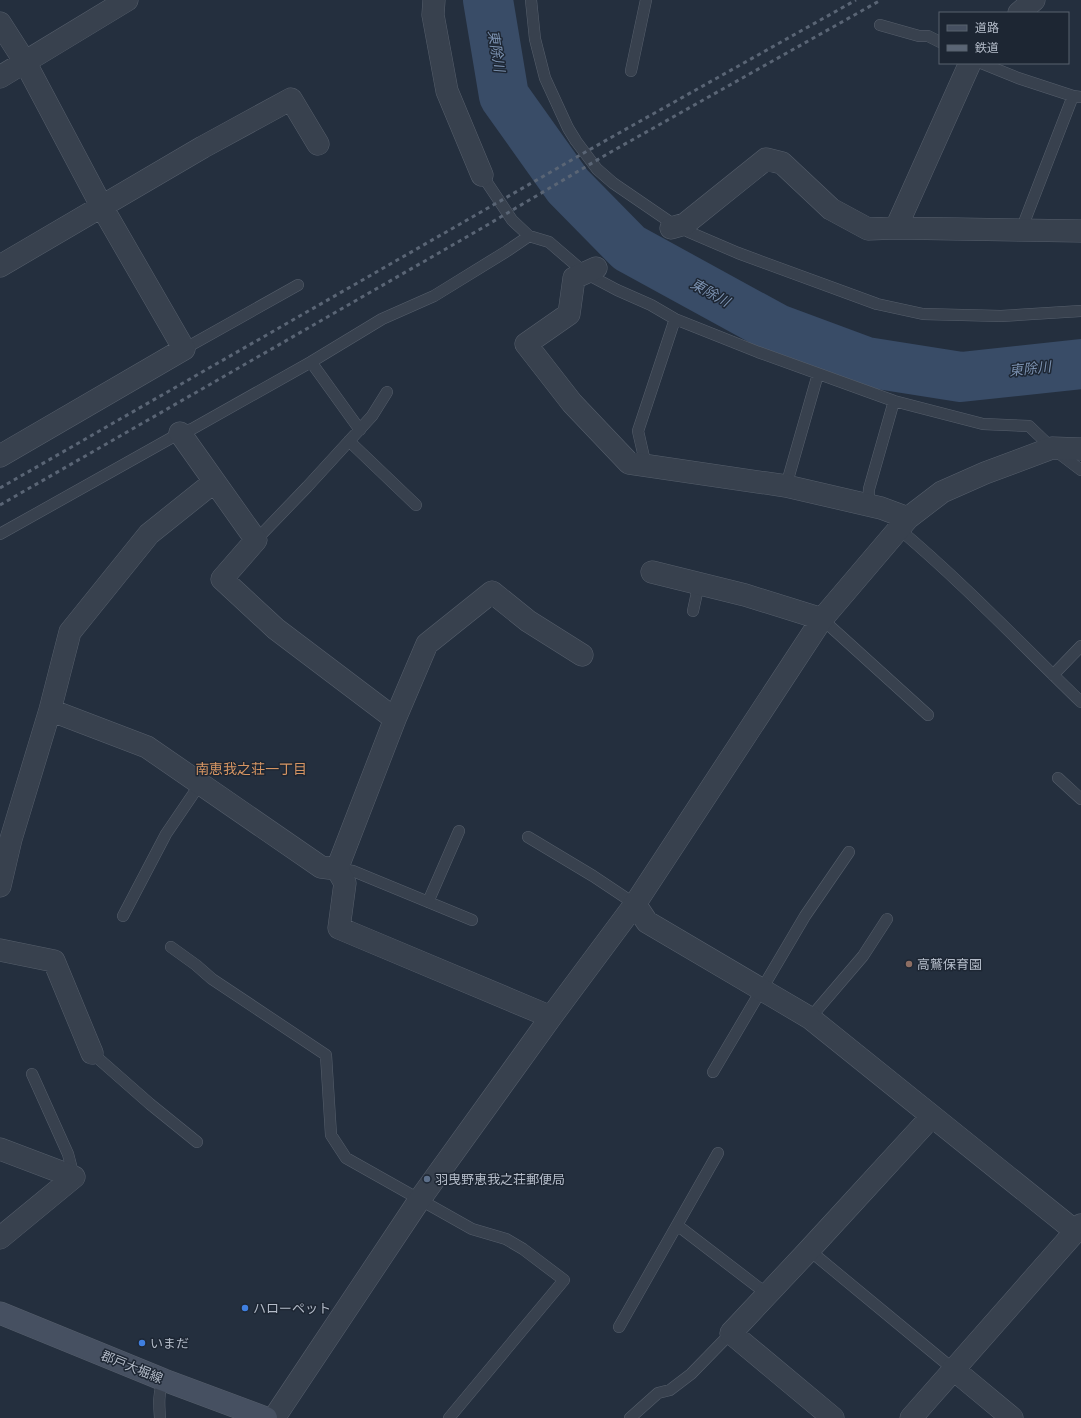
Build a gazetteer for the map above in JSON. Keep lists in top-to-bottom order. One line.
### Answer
{"streets":{"main road":["郡戸大堀線"]},"districts":["南恵我之荘一丁目"],"water":["東除川"],"places":["高鷲保育園","羽曳野恵我之荘郵便局","ハローペット","いまだ"],"legend":["道路","鉄道"]}
